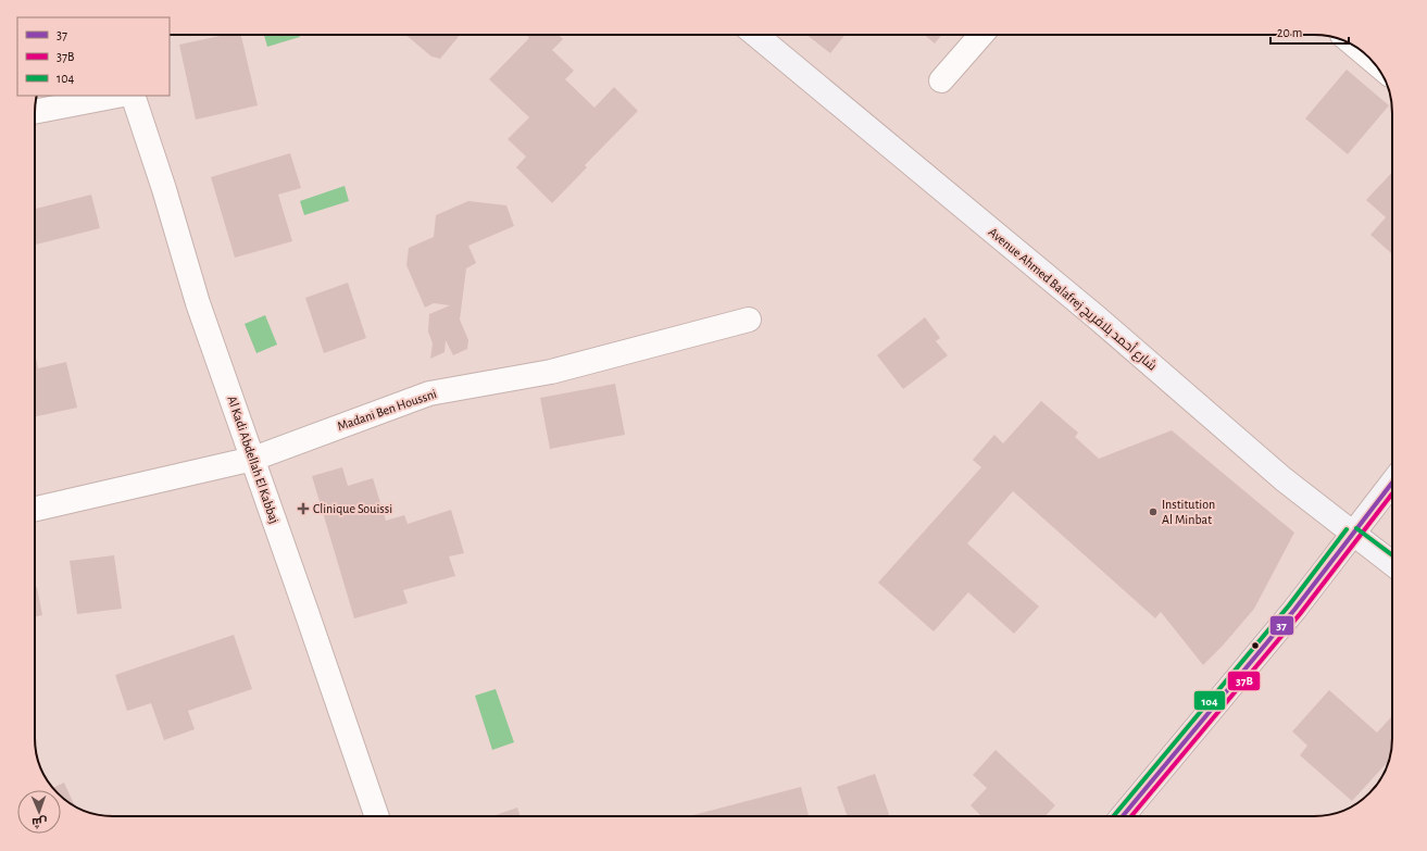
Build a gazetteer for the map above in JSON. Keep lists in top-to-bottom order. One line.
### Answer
{"streets":{"main road":["Avenue Ahmed Balafrej شارع أحمد بلافريج"],"street":["Madani Ben Houssni","Al Kadi Abdellah El Kabbaj"]},"crossings":[["Madani Ben Houssni","Al Kadi Abdellah El Kabbaj"]],"places":{"health":["Clinique Souissi"],"other":["Institution Al Minbat"]},"lines":["transit line 37","transit line 37B","transit line 104"],"legend":["37","37B","104"],"scale_bar":"20 m","north":"bottom"}
